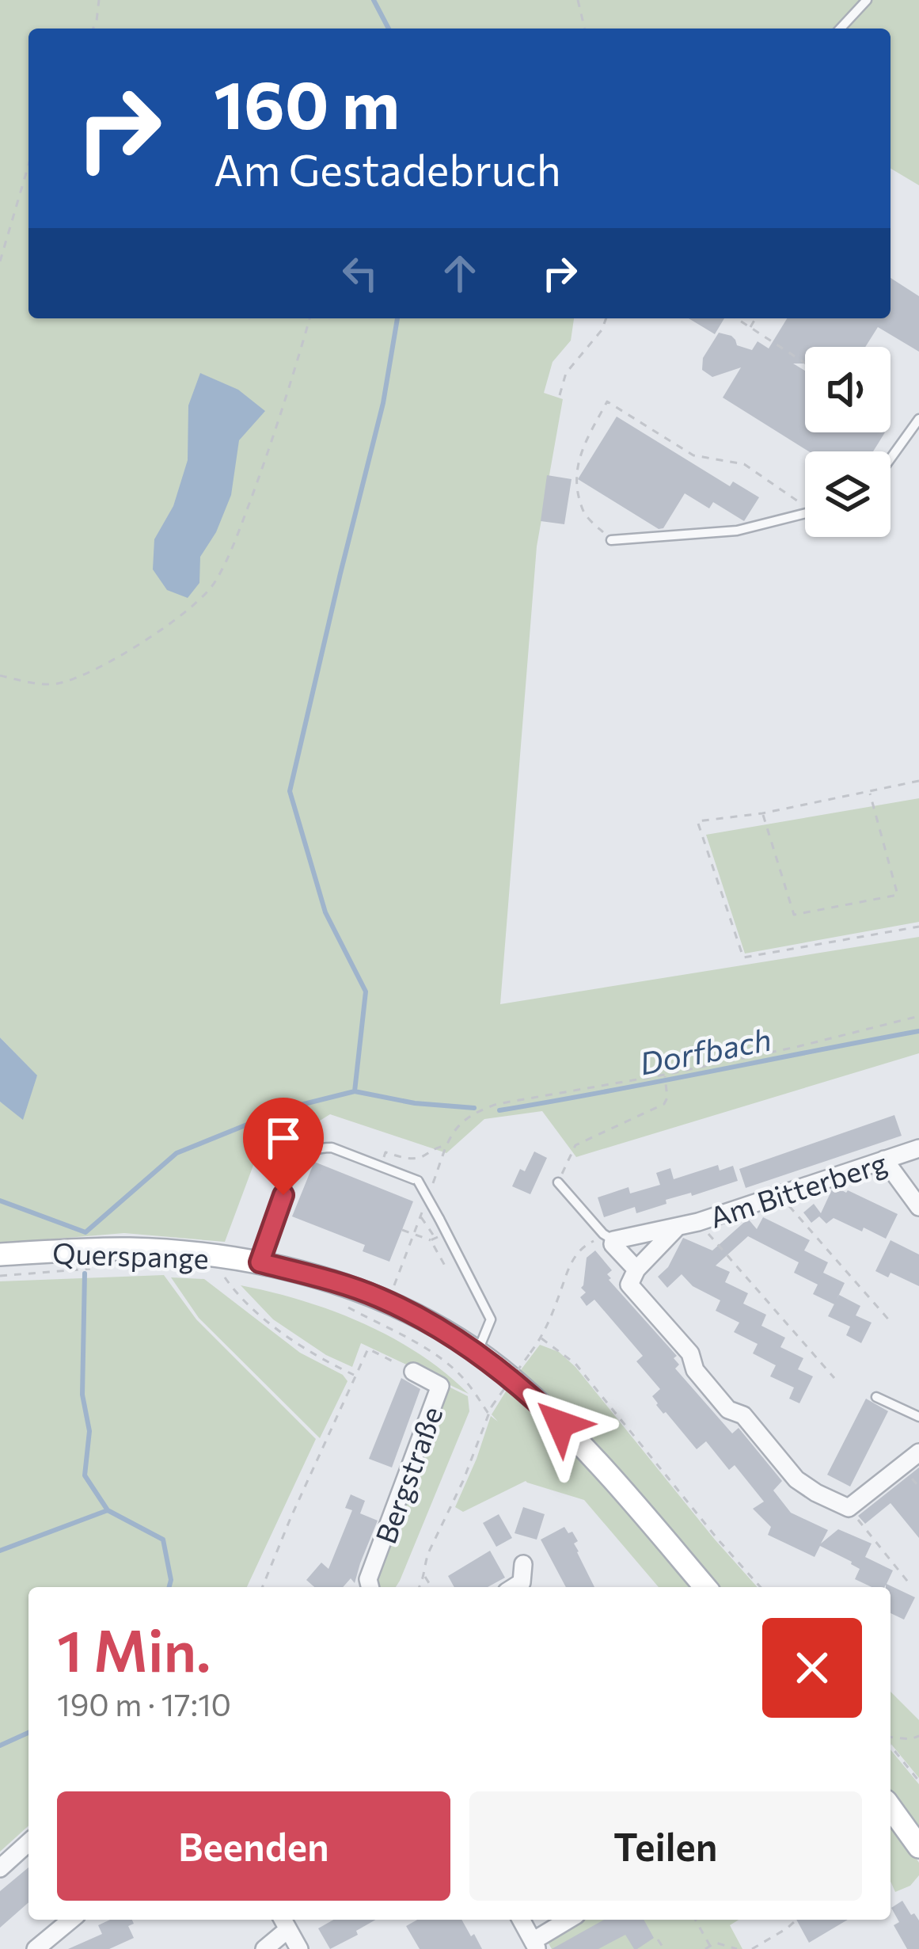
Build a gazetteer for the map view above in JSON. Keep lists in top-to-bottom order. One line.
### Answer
{"streets":{"main road":["Querspange"],"street":["Am Bitterberg","Bergstraße"]},"water":["Dorfbach"],"page":{"turn":["160 m","Am Gestadebruch"],"heading":["1 Min.","190 m · 17:10"],"buttons":["Beenden","Teilen"]}}
